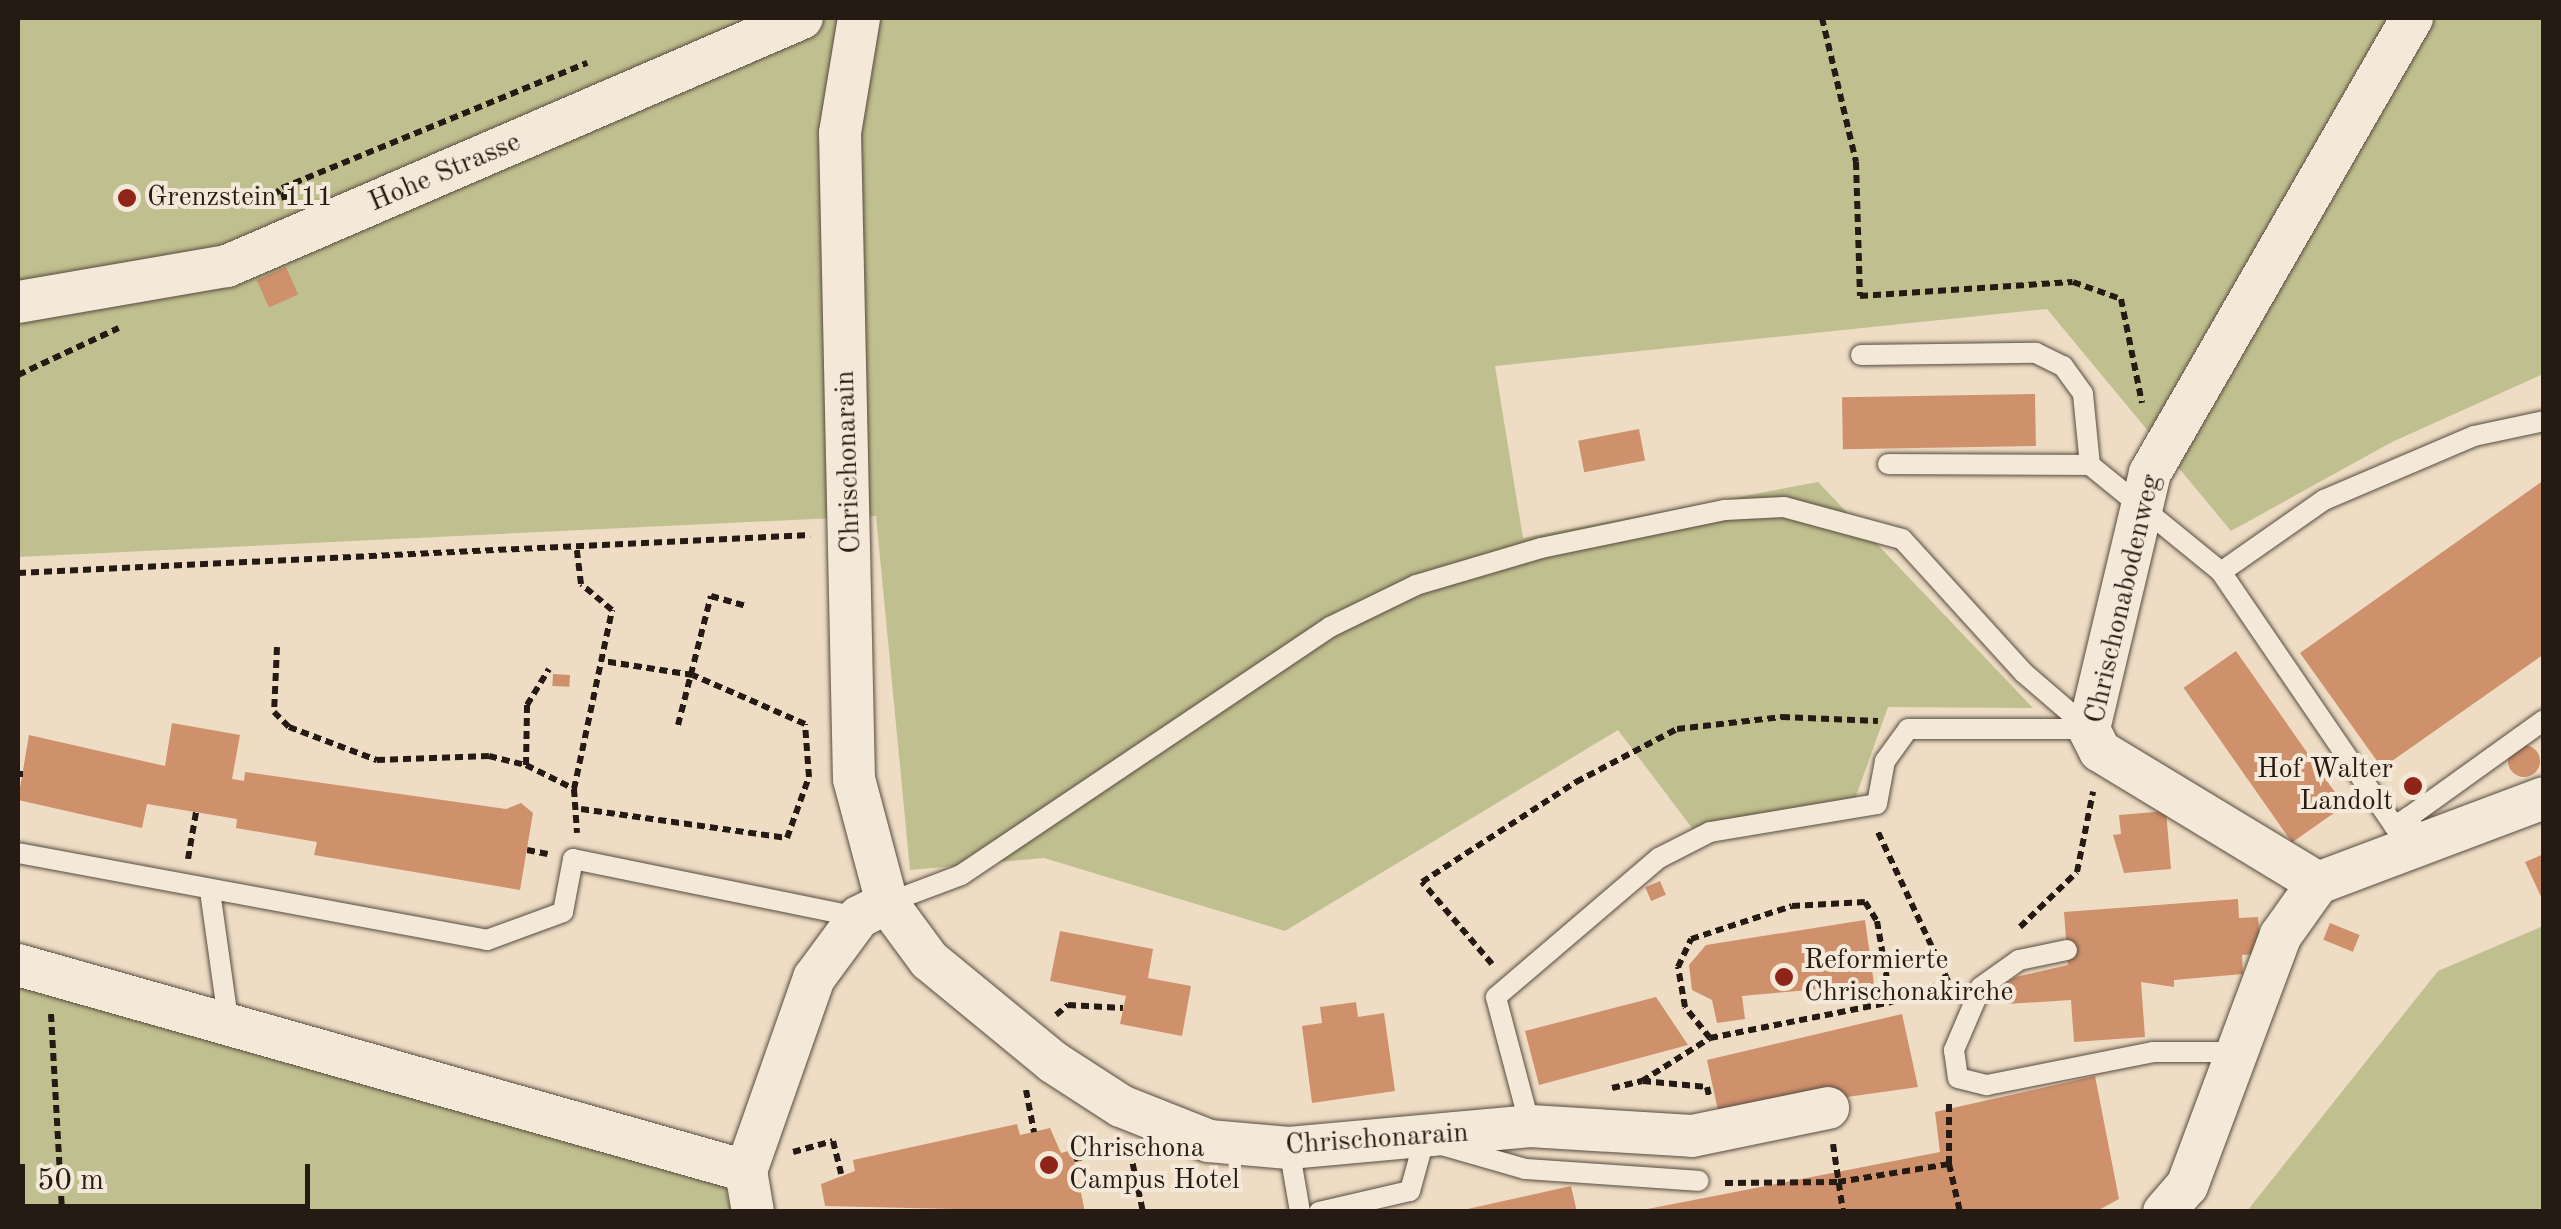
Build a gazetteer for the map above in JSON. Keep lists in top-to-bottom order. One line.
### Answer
{"streets":{"street":["Hohe Strasse","Chrischonarain","Chrischonabodenweg"]},"places":["Grenzstein 111","Hof Walter Landolt","Reformierte Chrischonakirche","Chrischona Campus Hotel"],"scale_bar":"50 m"}
